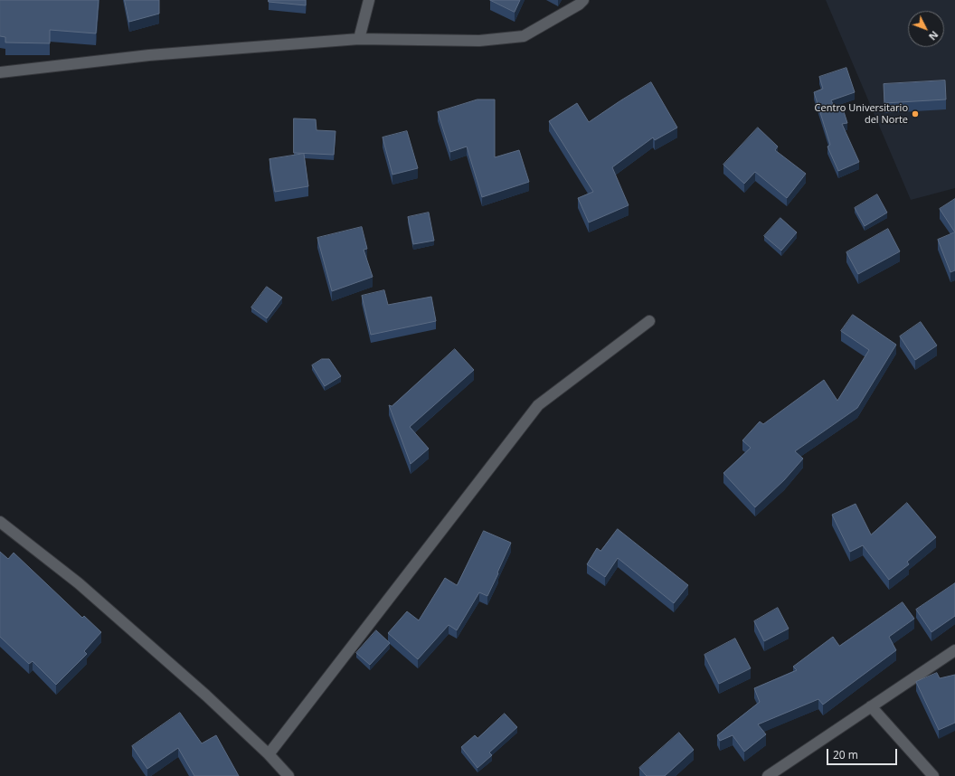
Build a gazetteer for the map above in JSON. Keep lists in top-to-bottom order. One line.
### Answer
{"places":["Centro Universitario del Norte"],"scale_bar":"20 m","north":"bottom right"}
